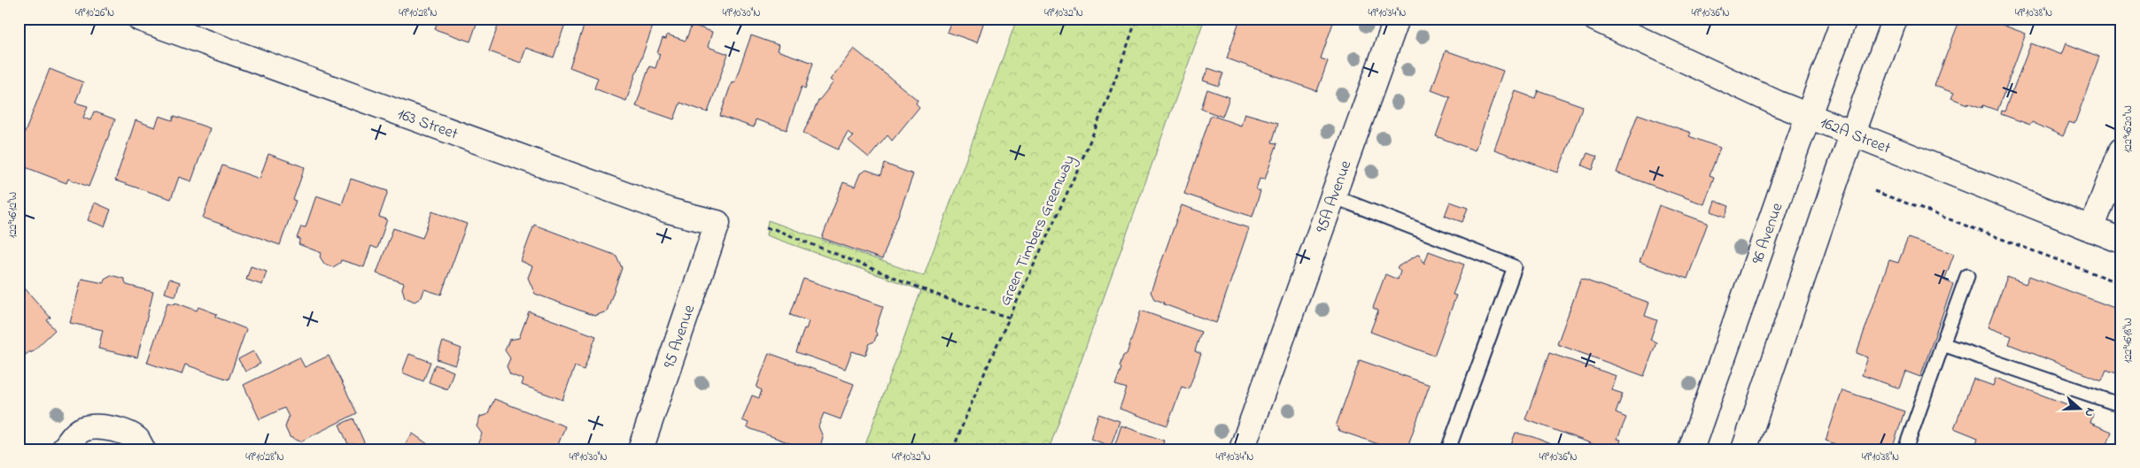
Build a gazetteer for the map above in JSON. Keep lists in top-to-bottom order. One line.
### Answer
{"streets":{"street":["163 Street","162A Street","95A Avenue","96 Avenue","95 Avenue"],"path":["Green Timbers Greenway"]},"crossings":[["163 Street","95 Avenue"],["162A Street","96 Avenue"]],"north":"right","coordinates":["49°10'26\"N","49°10'28\"N","49°10'30\"N","49°10'32\"N","49°10'34\"N","49°10'36\"N","49°10'38\"N","122°46'20\"W","122°46'12\"W","122°46'18\"W"]}
